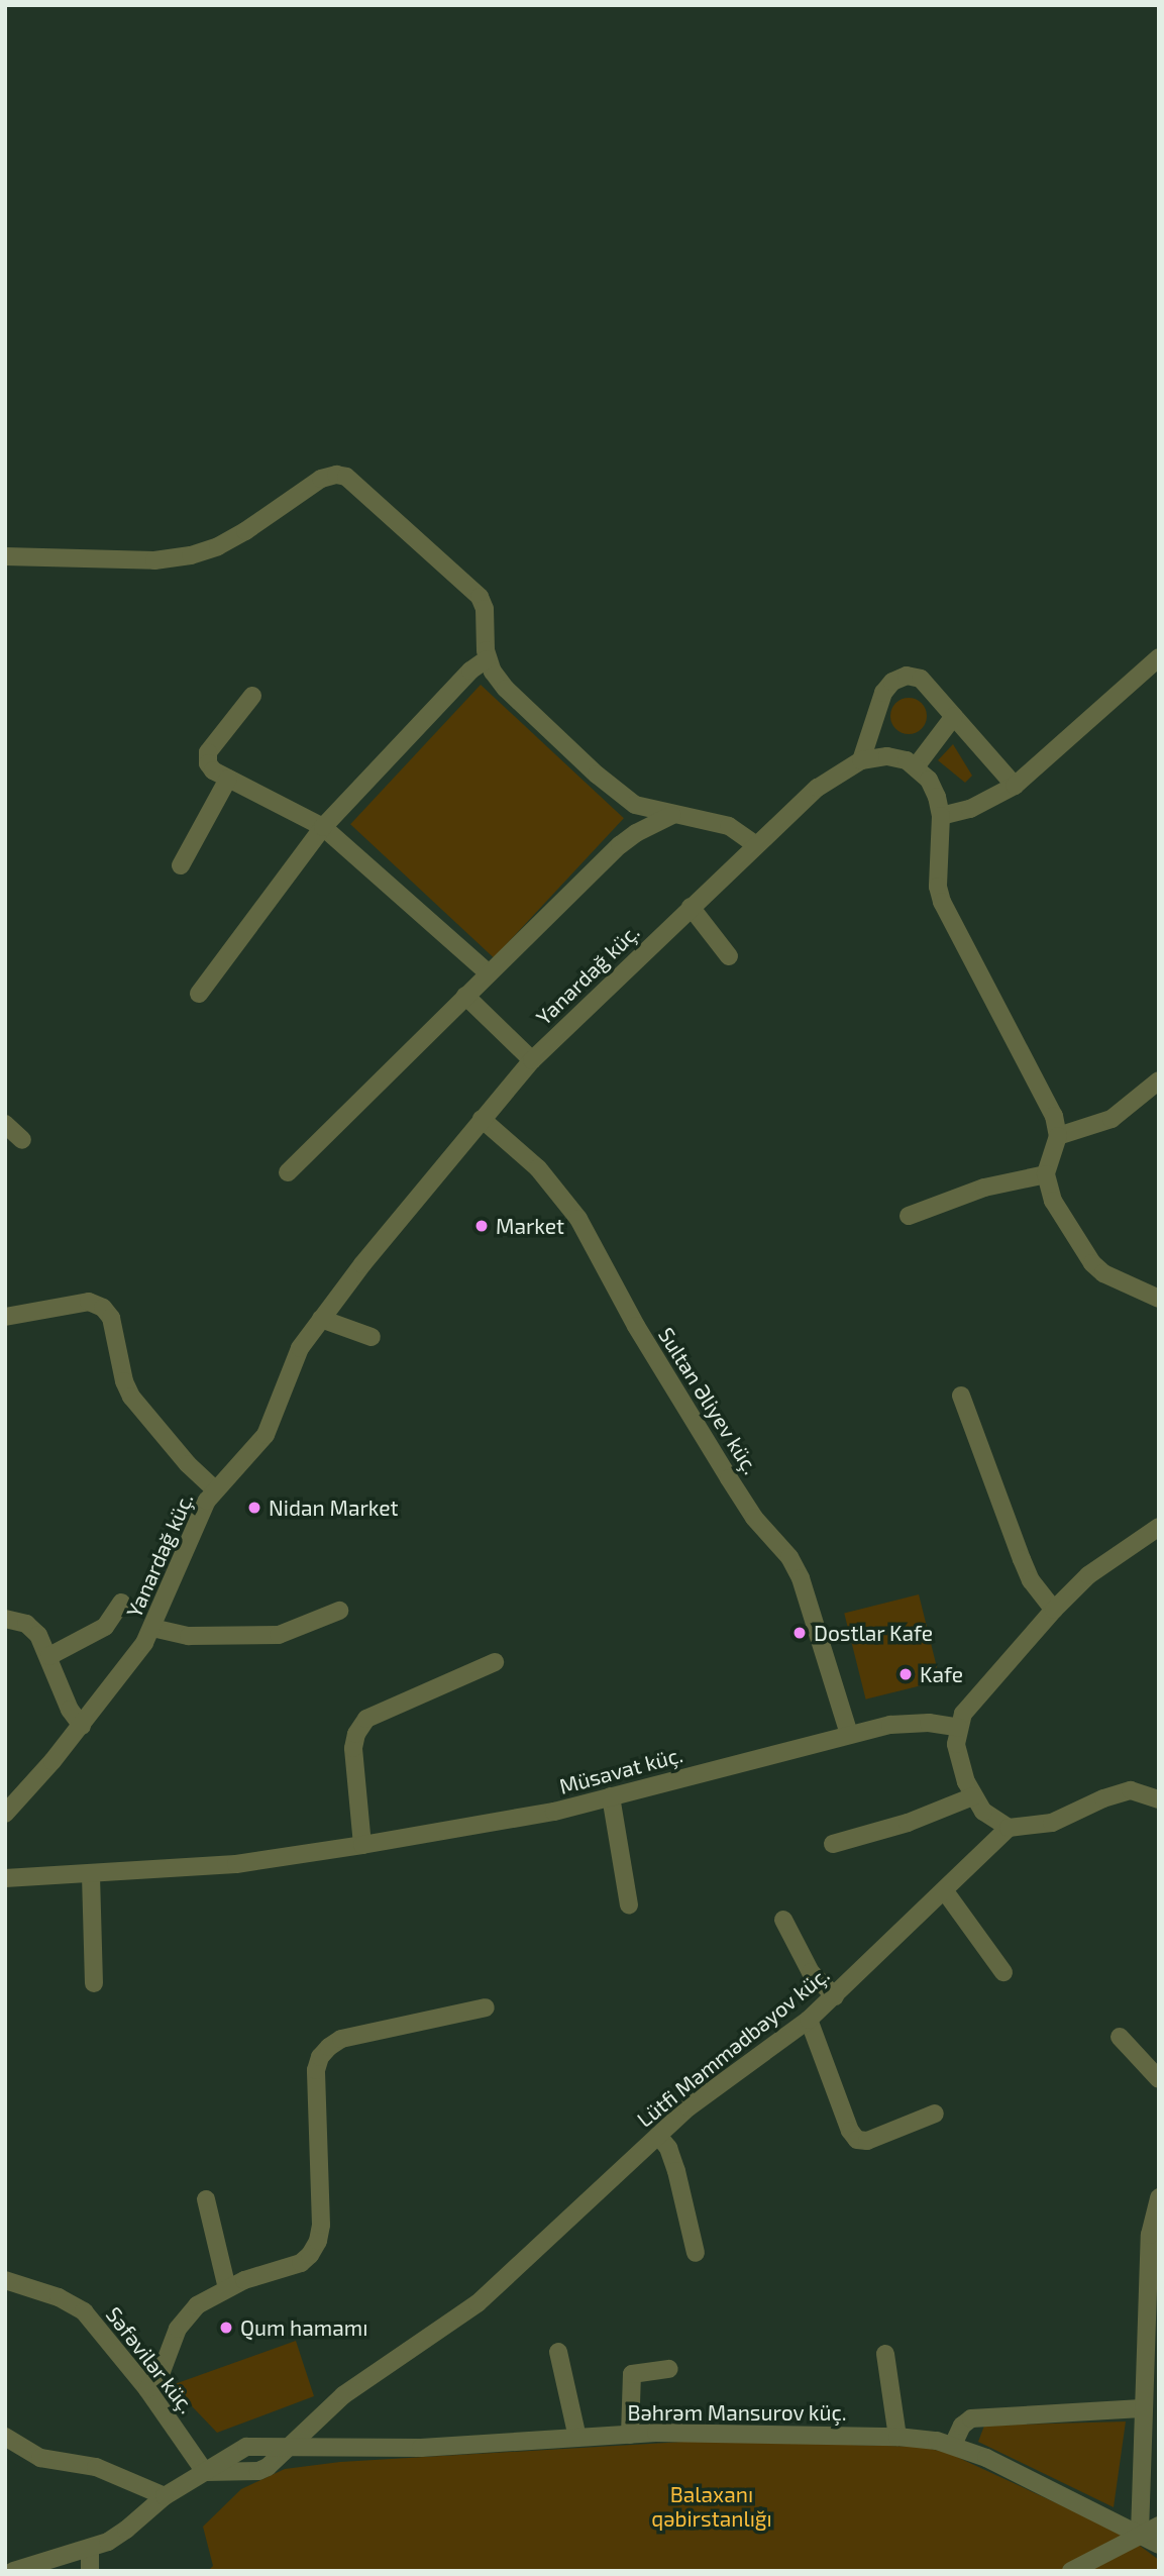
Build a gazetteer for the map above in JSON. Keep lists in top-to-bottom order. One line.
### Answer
{"streets":{"street":["Yanardağ küç.","Sultan Əliyev küç.","Müsavat küç.","Lütfi Məmmədbəyov küç.","Səfəvilər küç.","Bəhrəm Mansurov küç."]},"crossings":[["Yanardağ küç.","Sultan Əliyev küç."],["Sultan Əliyev küç.","Müsavat küç."],["Lütfi Məmmədbəyov küç.","Səfəvilər küç."],["Lütfi Məmmədbəyov küç.","Bəhrəm Mansurov küç."],["Səfəvilər küç.","Bəhrəm Mansurov küç."]],"parks":["Balaxanı qəbirstanlığı"],"places":["Market","Nidan Market","Dostlar Kafe","Kafe","Qum hamamı"]}
